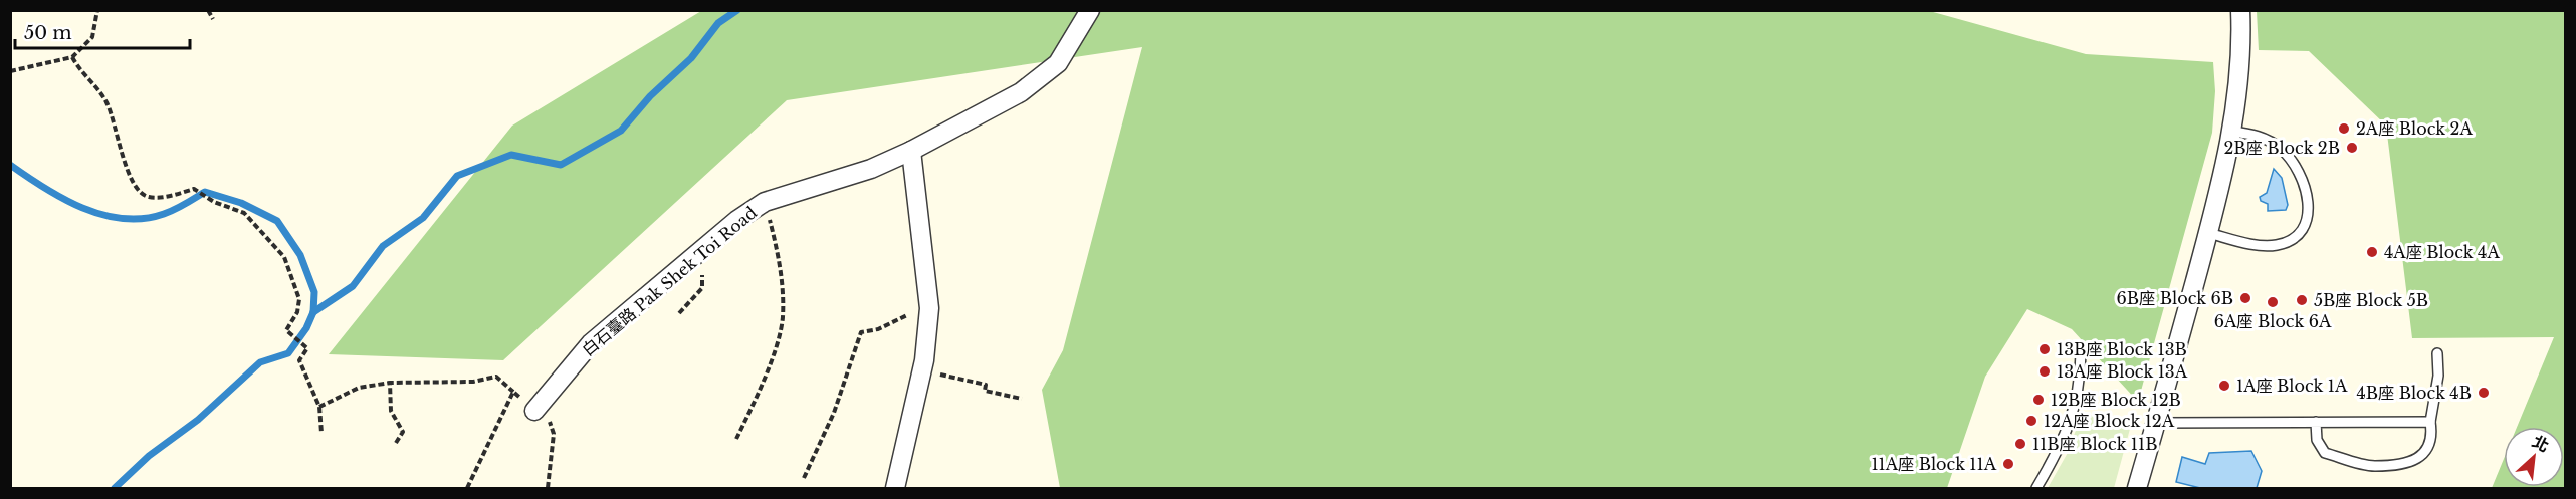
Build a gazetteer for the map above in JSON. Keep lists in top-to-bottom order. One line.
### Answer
{"streets":{"street":["白石臺路 Pak Shek Toi Road"]},"places":["2A座 Block 2A","2B座 Block 2B","4A座 Block 4A","6B座 Block 6B","5B座 Block 5B","6A座 Block 6A","13B座 Block 13B","13A座 Block 13A","1A座 Block 1A","4B座 Block 4B","12B座 Block 12B","12A座 Block 12A","11B座 Block 11B","11A座 Block 11A"],"scale_bar":"50 m","north":"top right"}
